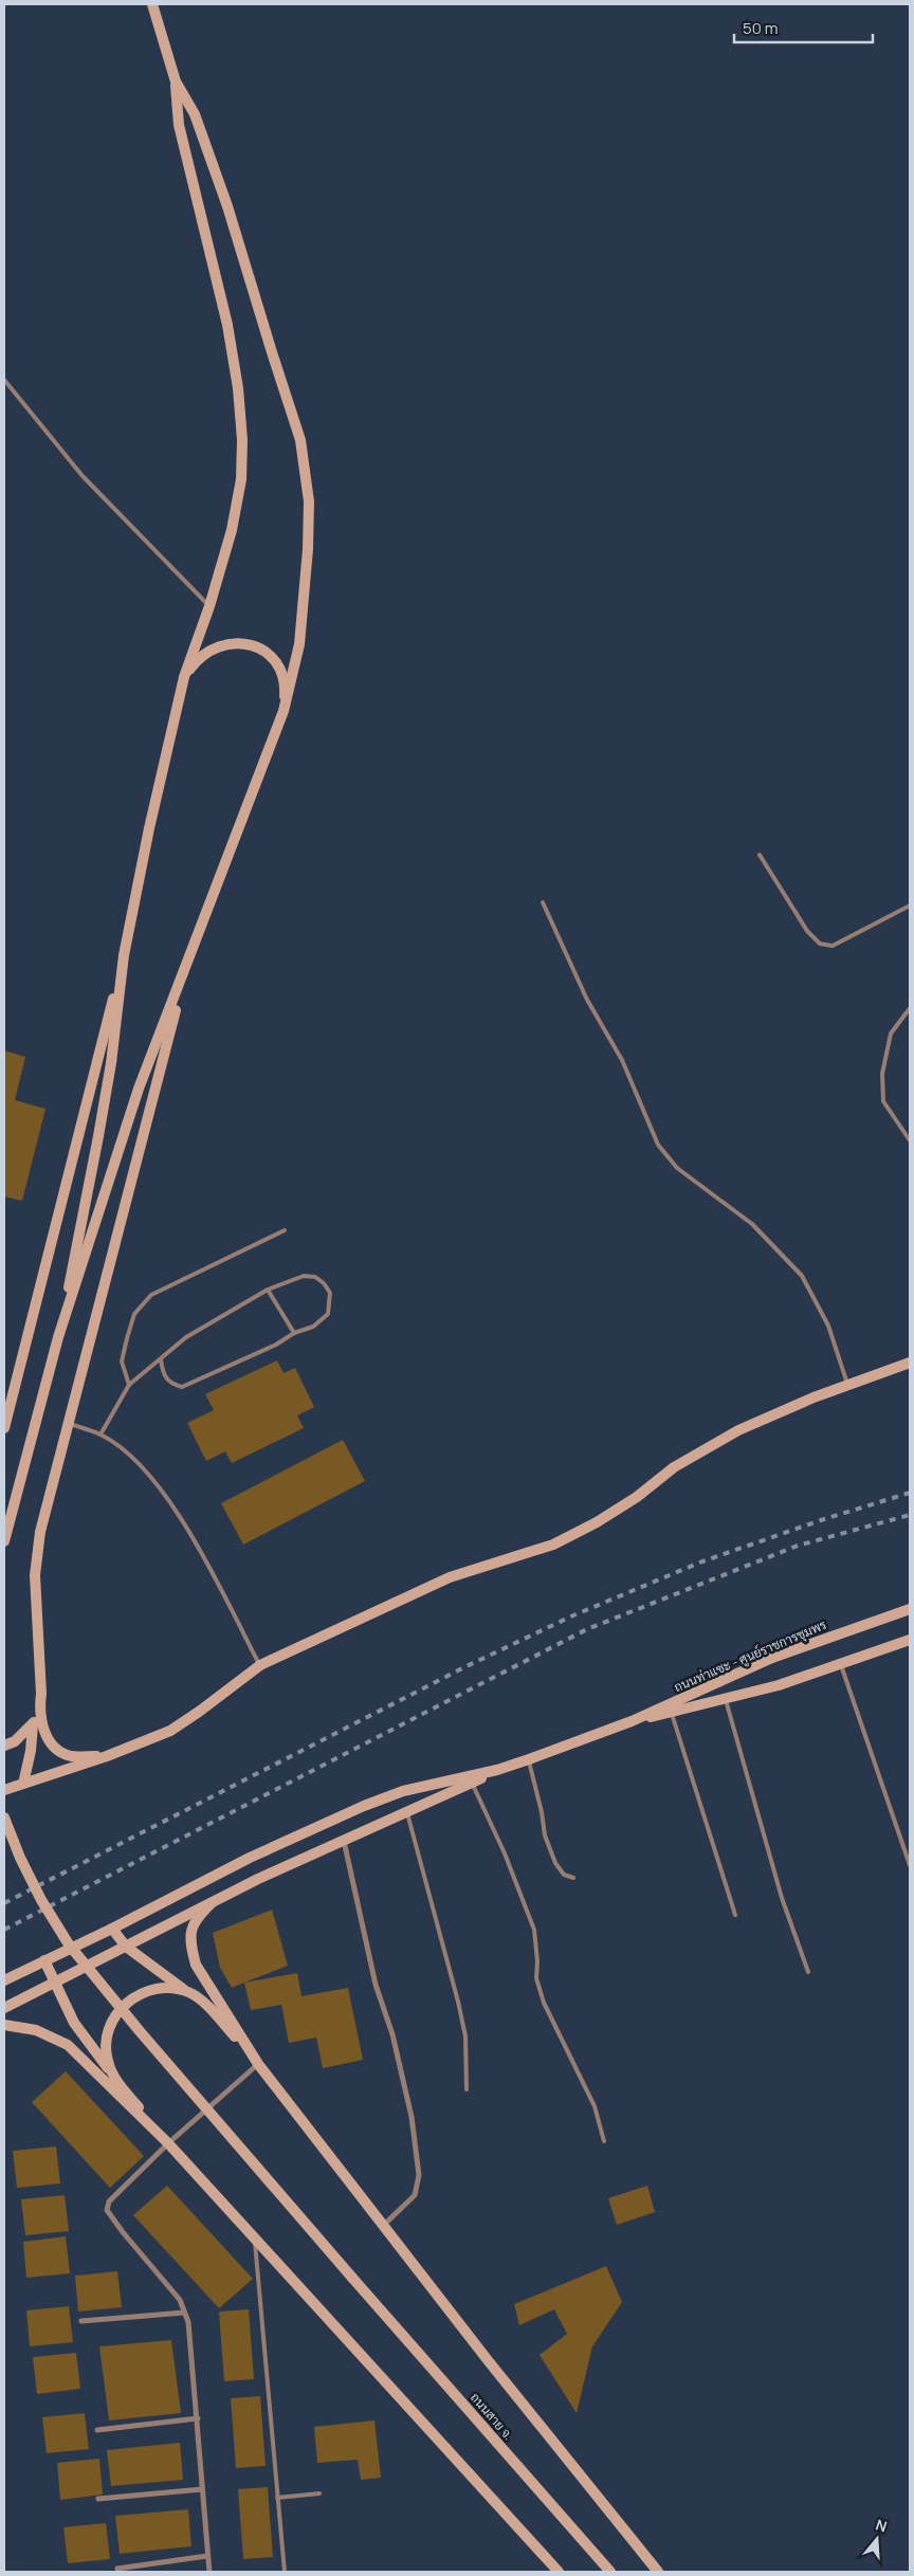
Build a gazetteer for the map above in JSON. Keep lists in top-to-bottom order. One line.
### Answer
{"streets":{"main road":["ถนนท่าแซะ - ศูนย์ราชการชุมพร","ถนนสาย จ."]},"scale_bar":"50 m","north":"top"}
